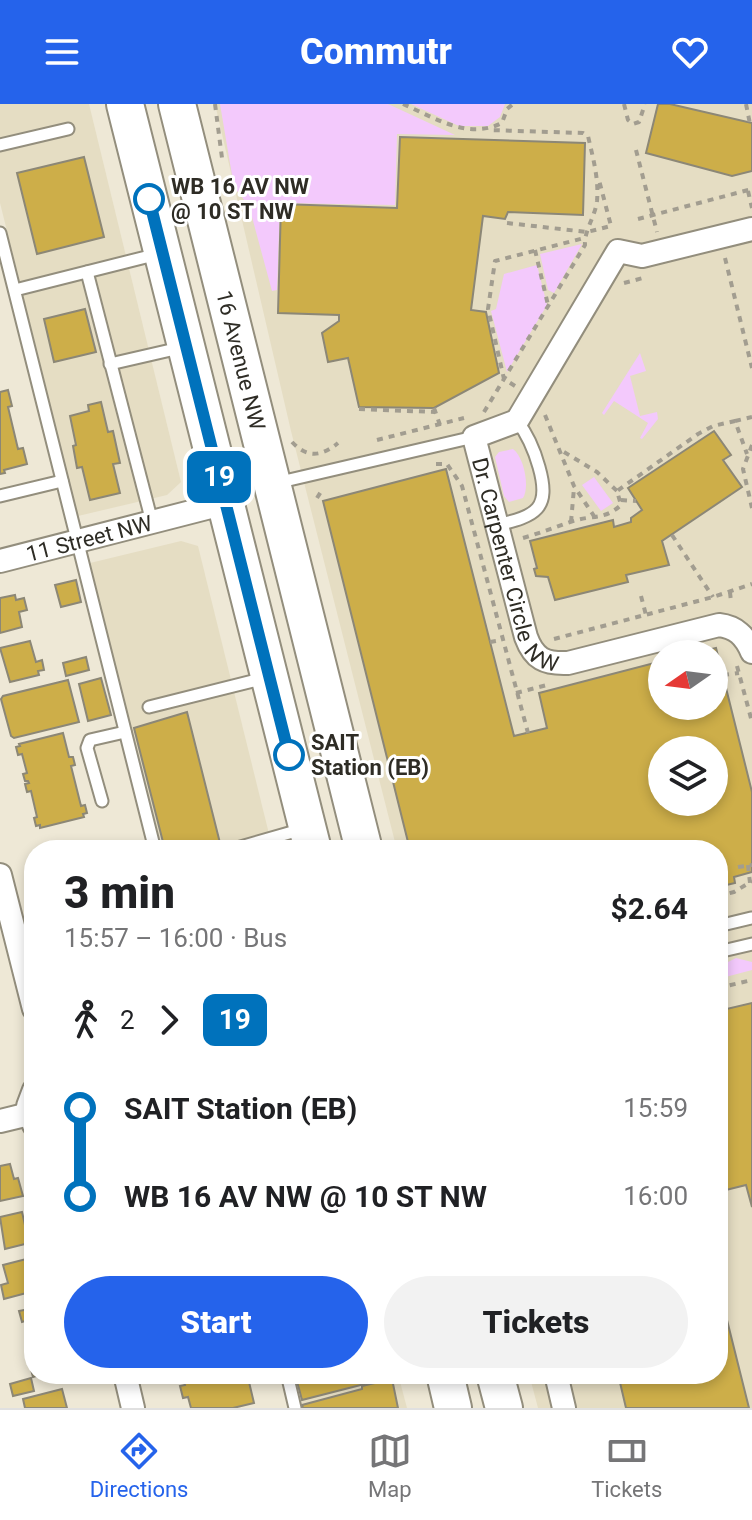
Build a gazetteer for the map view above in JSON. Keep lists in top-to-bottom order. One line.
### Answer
{"streets":{"highway":["16 Avenue NW"],"street":["11 Street NW","Dr. Carpenter Circle NW"]},"places":["WB 16 AV NW @ 10 ST NW","SAIT Station (EB)"],"lines":["bus line 19"],"north":"left","page":{"header":"Commutr","on_map":"19","heading":["3 min","15:57 – 16:00 · Bus","$2.64"],"legs":["2","19"],"list":[{"name":"SAIT Station (EB)","value":"15:59"},{"name":"WB 16 AV NW @ 10 ST NW","value":"16:00"}],"buttons":["Start","Tickets"],"tabs":["Directions","Map","Tickets"]}}
